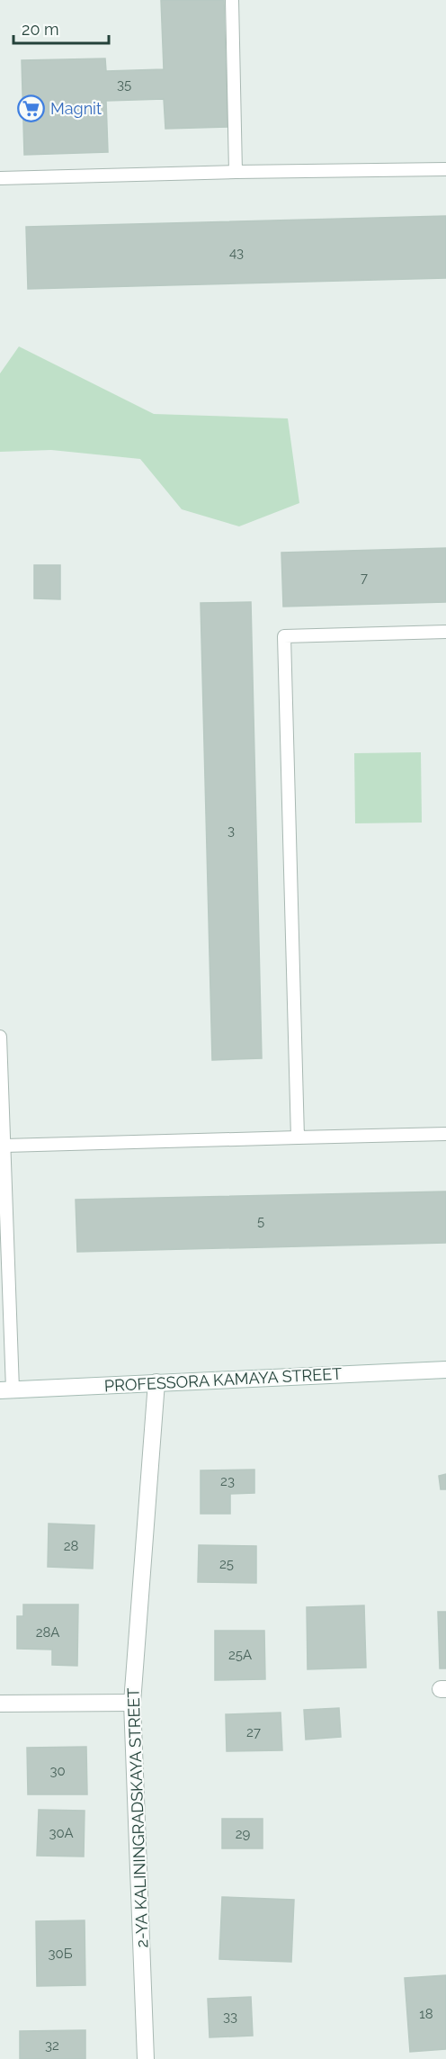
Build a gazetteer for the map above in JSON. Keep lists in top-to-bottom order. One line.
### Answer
{"streets":{"street":["PROFESSORA KAMAYA STREET","2-YA KALININGRADSKAYA STREET"]},"crossings":[["PROFESSORA KAMAYA STREET","2-YA KALININGRADSKAYA STREET"]],"places":{"supermarket":["Magnit"]},"house_numbers":["35","43","7","3","5","23","28","25","28А","25А","27","30","30А","29","30Б","18","33","32"],"scale_bar":"20 m"}
